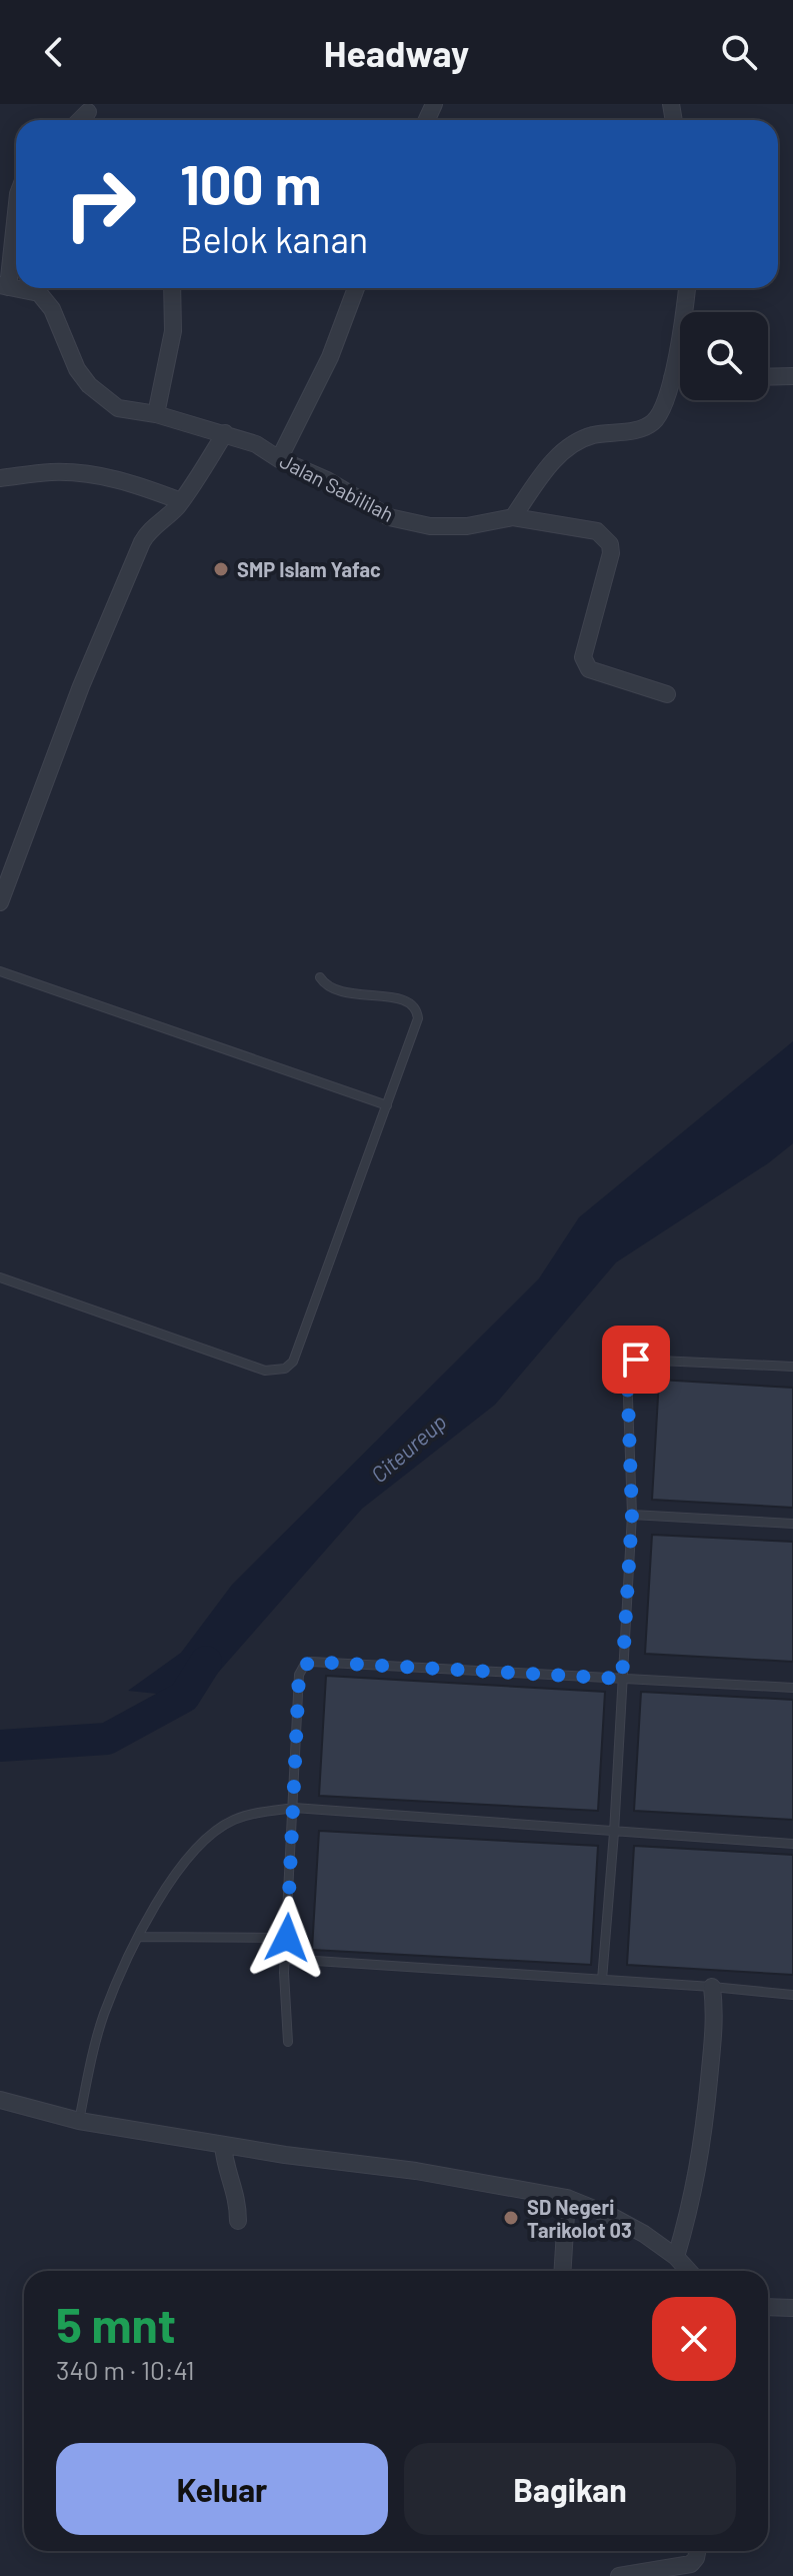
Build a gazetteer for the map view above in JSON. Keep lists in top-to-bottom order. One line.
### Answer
{"streets":{"street":["Jalan Sabililah"]},"water":["Citeureup"],"places":["SMP Islam Yafac","SD Negeri Tarikolot 03"],"page":{"header":"Headway","turn":["100 m","Belok kanan"],"heading":["5 mnt","340 m · 10:41"],"buttons":["Keluar","Bagikan"]}}
